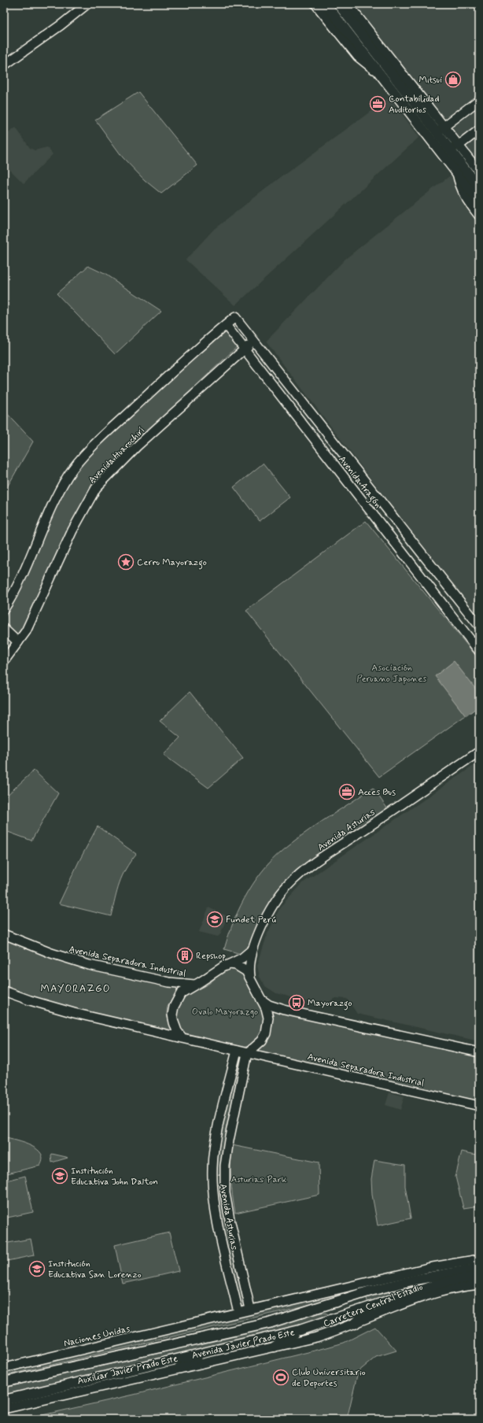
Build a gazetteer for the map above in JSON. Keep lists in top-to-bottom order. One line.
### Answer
{"streets":{"main road":["Avenida Javier Prado Este"],"street":["Avenida Huarochirí","Avenida Aragón","Avenida Asturias","Avenida Separadora Industrial","Carretera Central Estadio","Naciones Unidas","Auxiliar Javier Prado Este"]},"crossings":[["Avenida Huarochirí","Avenida Aragón"],["Avenida Asturias","Avenida Separadora Industrial"],["Avenida Asturias","Naciones Unidas"],["Carretera Central Estadio","Auxiliar Javier Prado Este"]],"districts":["MAYORAZGO"],"parks":["Asociación Peruano Japones","Ovalo Mayorazgo","Asturias Park"],"places":{"shop":["Mitsui"],"office":["Contabilidad Auditorios","Acces Bus"],"place":["Cerro Mayorazgo"],"school or university":["Fundet Perú","Institución Educativa John Dalton","Institución Educativa San Lorenzo"],"building":["Repshop"],"bus stop":["Mayorazgo"],"sports":["Club Universitario de Deportes"]}}
